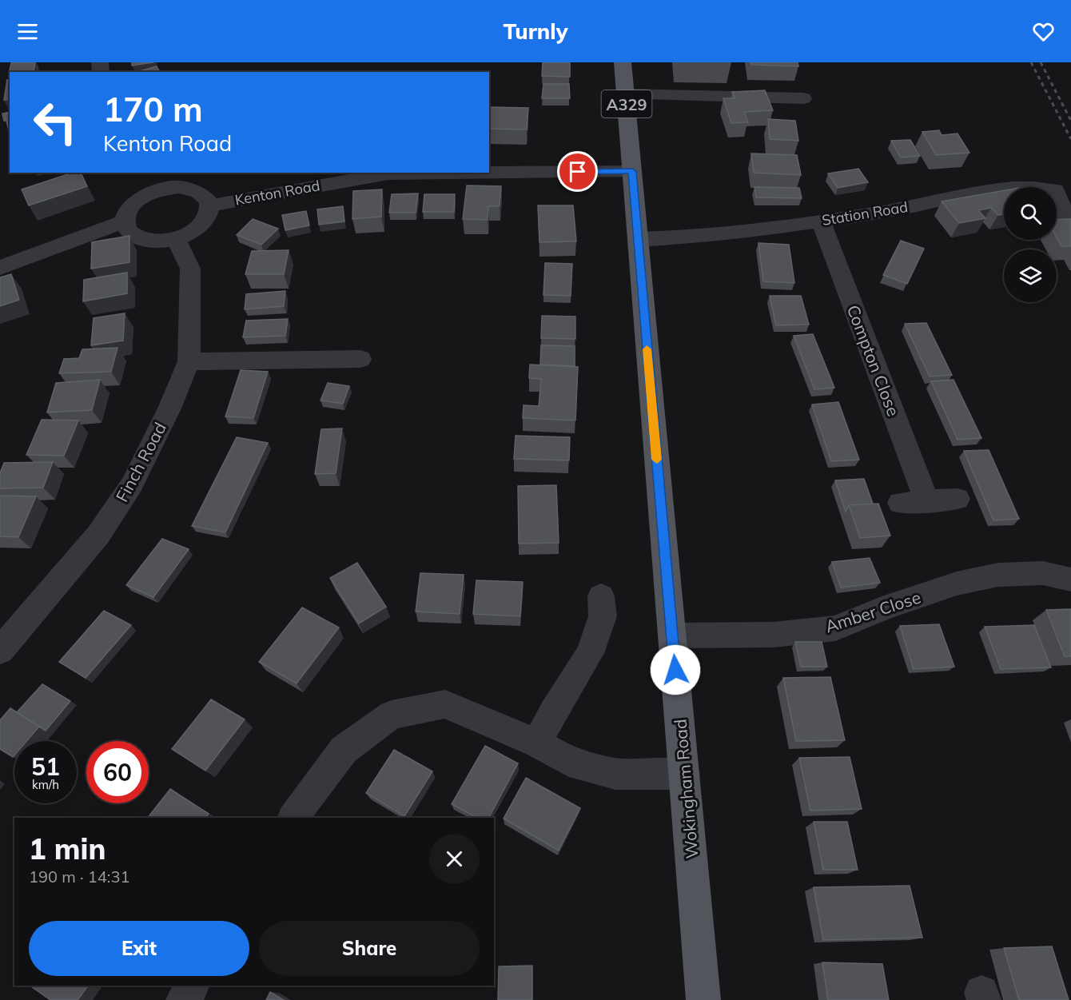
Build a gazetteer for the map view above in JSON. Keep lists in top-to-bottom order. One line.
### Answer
{"streets":{"main road":["A329","Wokingham Road"],"street":["Kenton Road","Station Road","Compton Close","Finch Road","Amber Close"]},"crossings":[["Kenton Road","Finch Road"],["Kenton Road","Wokingham Road"],["Station Road","Compton Close"],["Station Road","Wokingham Road"],["Amber Close","Wokingham Road"]],"page":{"header":"Turnly","turn":["170 m","Kenton Road"],"speed":"51 km/h","limit":"60","heading":["1 min","190 m · 14:31"],"buttons":["Exit","Share"]}}
